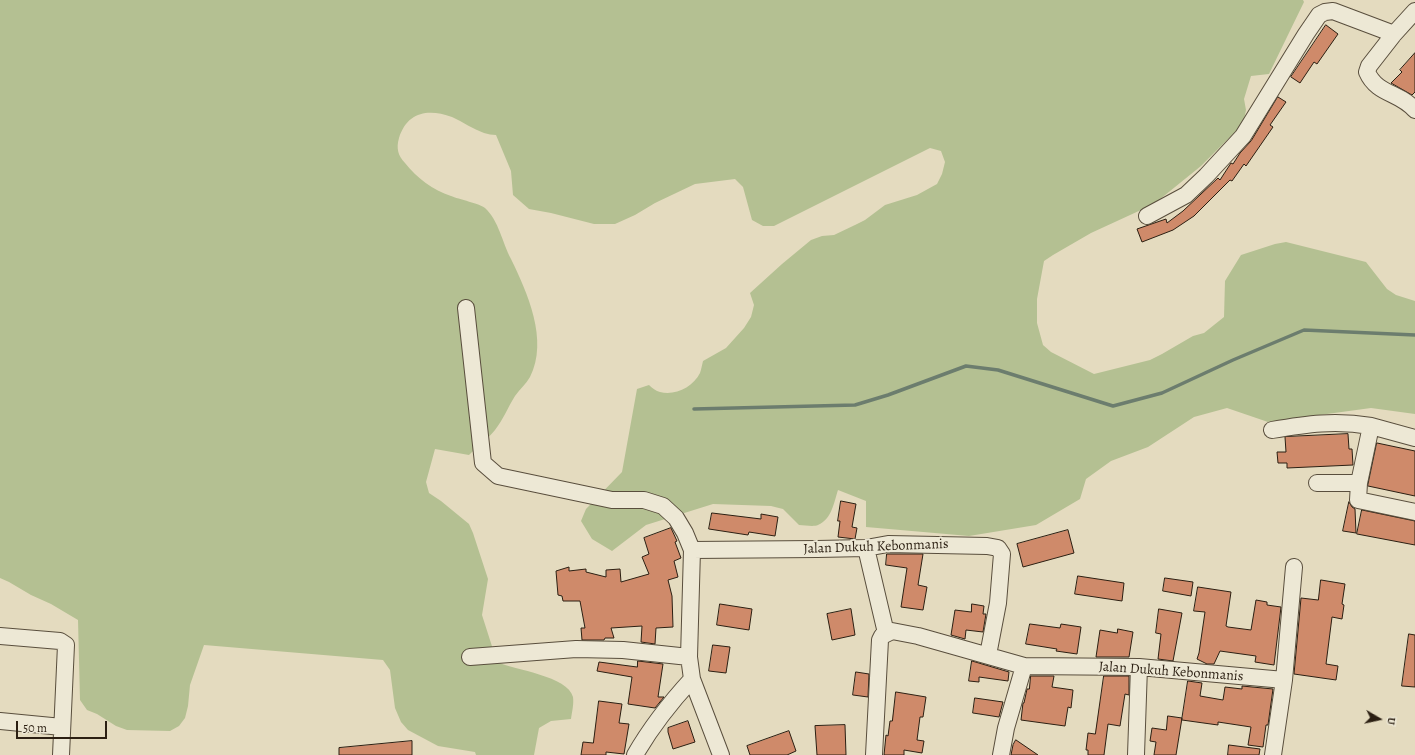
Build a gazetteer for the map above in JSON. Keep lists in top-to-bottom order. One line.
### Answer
{"streets":{"street":["Jalan Dukuh Kebonmanis"]},"scale_bar":"50 m","north":"right"}
